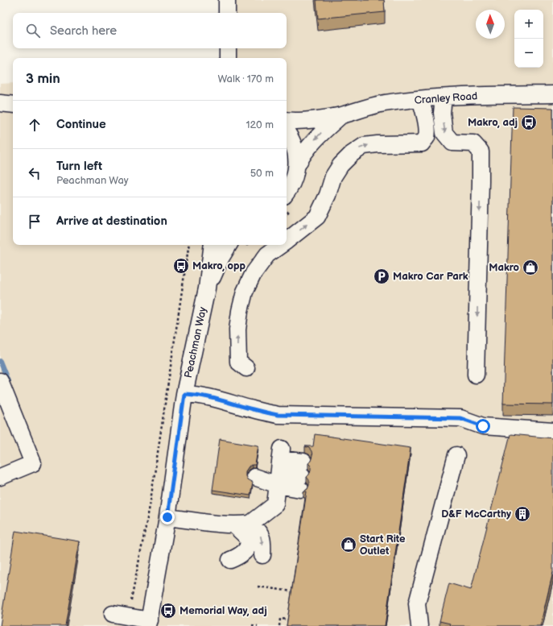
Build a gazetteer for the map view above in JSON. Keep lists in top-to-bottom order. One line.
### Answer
{"streets":{"street":["Cranley Road","Peachman Way"]},"places":{"bus stop":["Makro, adj","Makro, opp","Memorial Way, adj"],"shop":["Makro","Start Rite Outlet"],"parking":["Makro Car Park"],"building":["D&F McCarthy"]},"north":"top","page":{"map_buttons":["+","−"],"search":"Search here","heading":["3 min","Walk · 170 m"],"list":[["Continue","120 m"],["Turn left","Peachman Way","50 m"],"Arrive at destination"]}}
